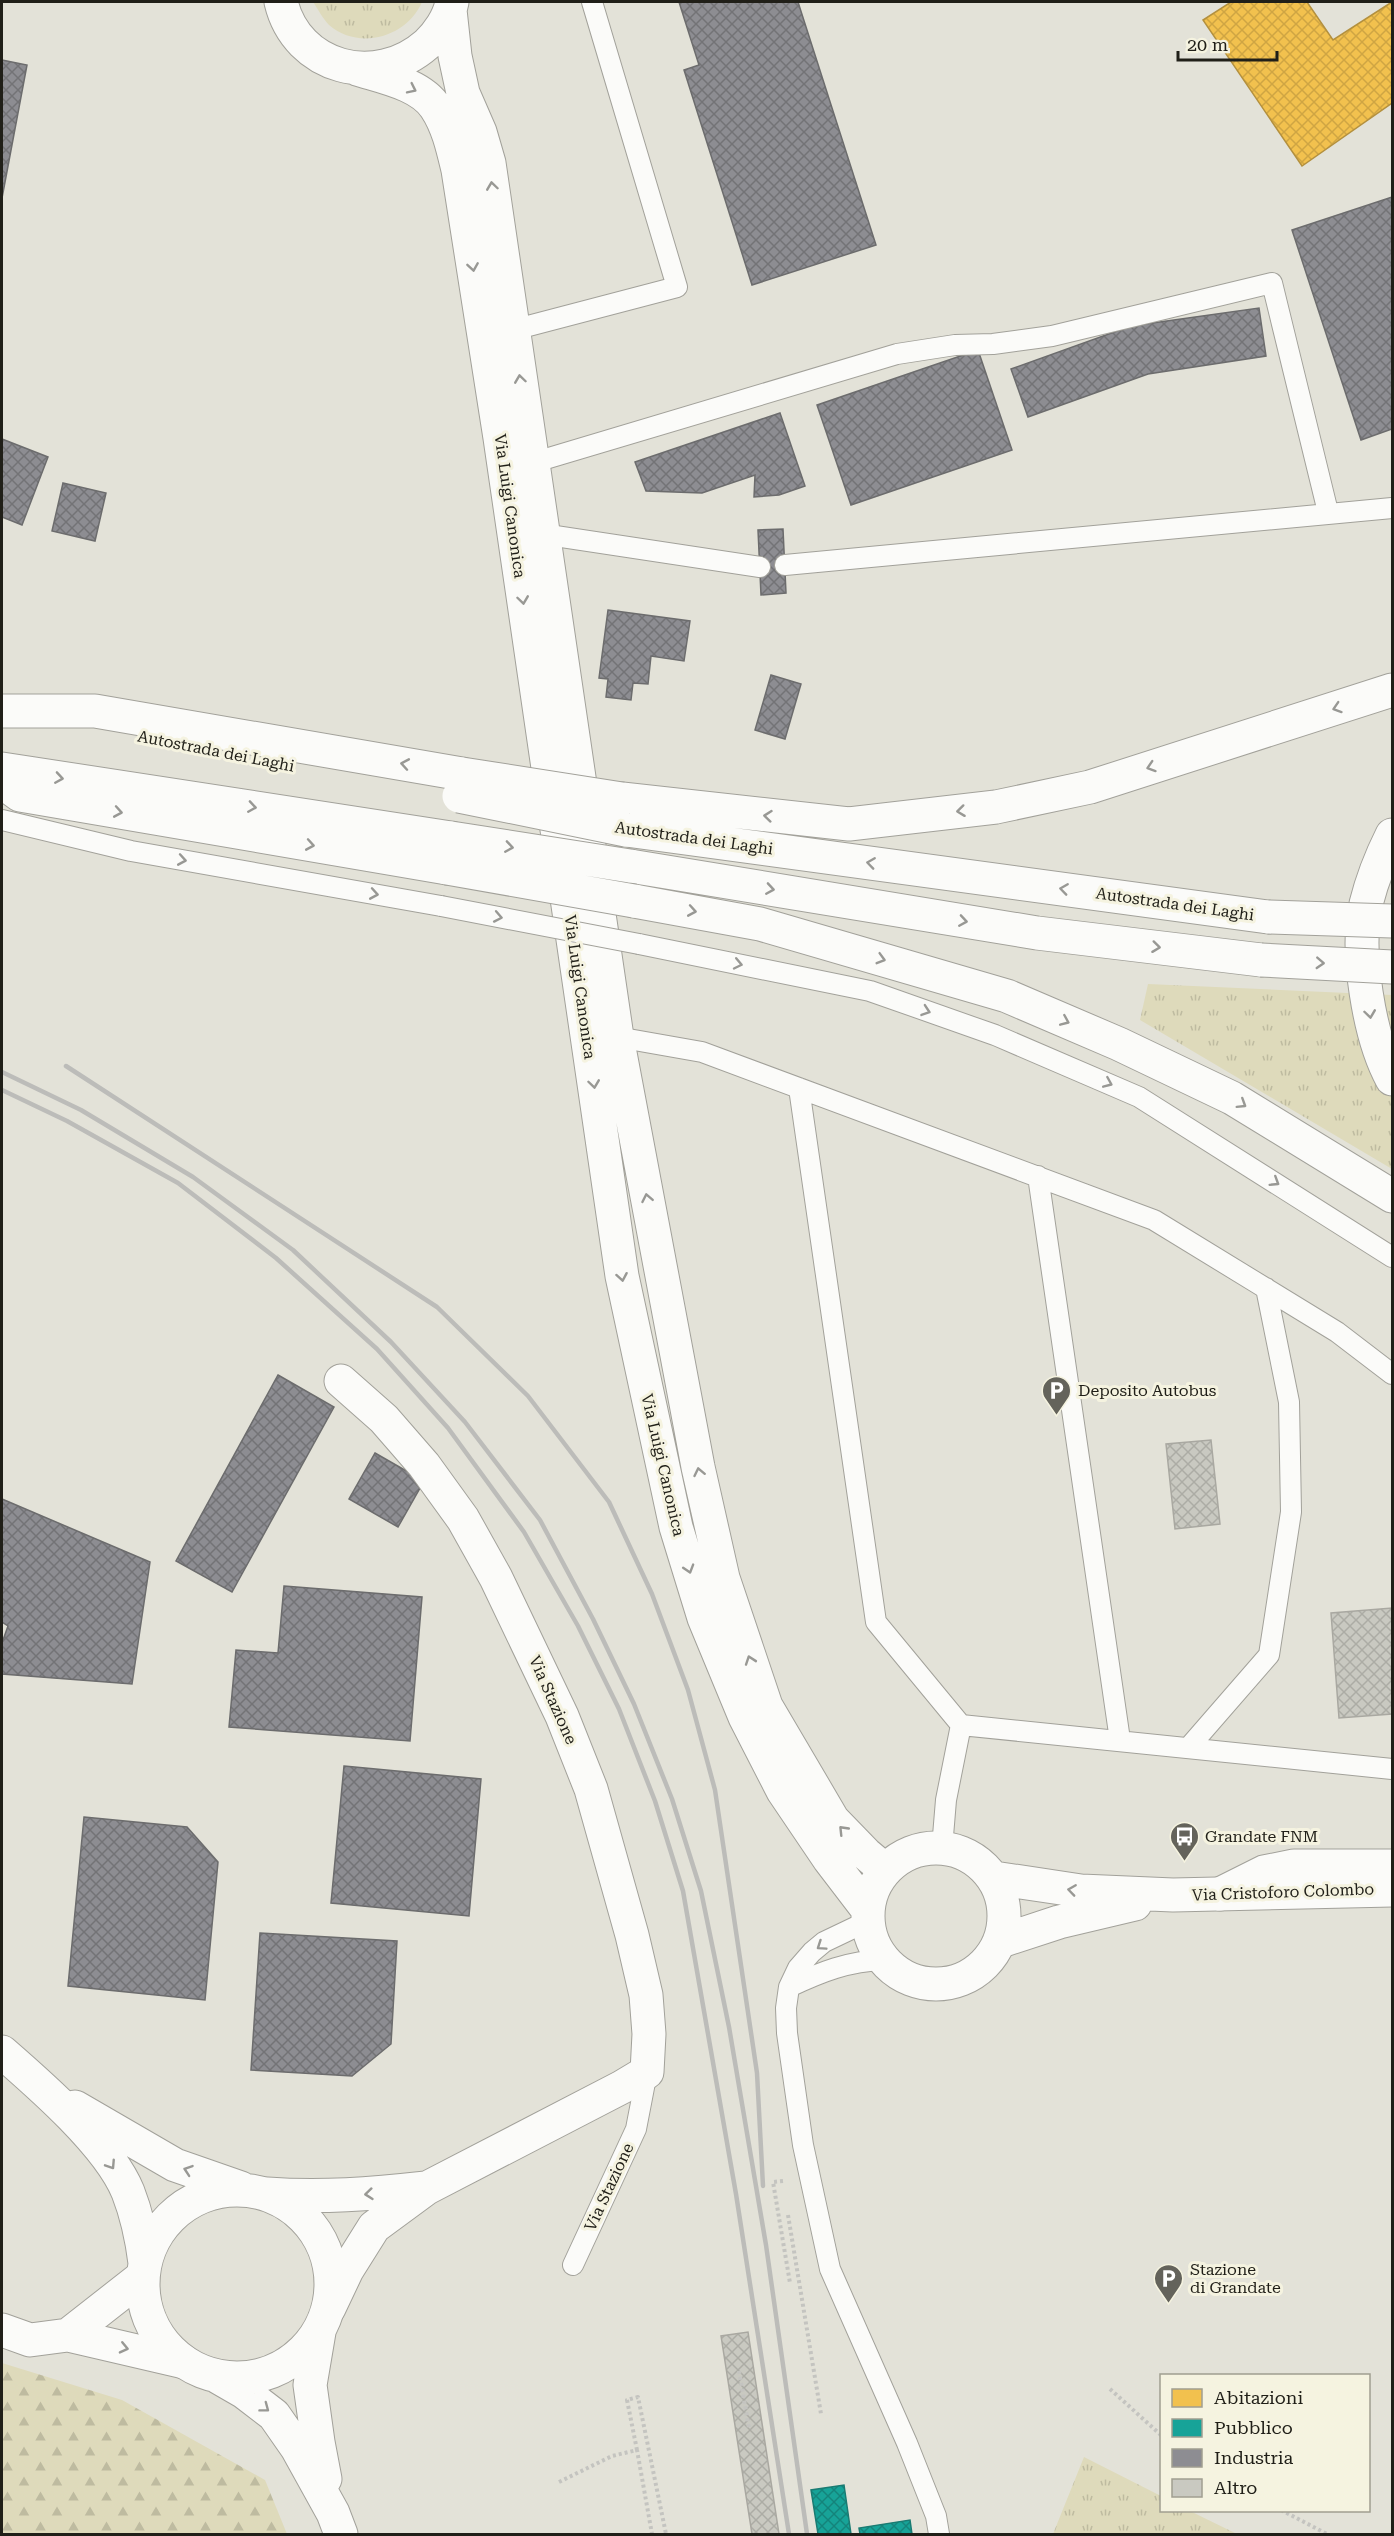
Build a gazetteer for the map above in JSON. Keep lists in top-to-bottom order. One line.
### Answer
{"streets":{"main road":["Via Luigi Canonica","Autostrada dei Laghi","Via Stazione","Via Cristoforo Colombo"]},"crossings":[["Via Luigi Canonica","Via Cristoforo Colombo"]],"places":{"parking":["Deposito Autobus","Stazione di Grandate"],"bus stop":["Grandate FNM"]},"legend":["Abitazioni","Pubblico","Industria","Altro"],"scale_bar":"20 m"}
